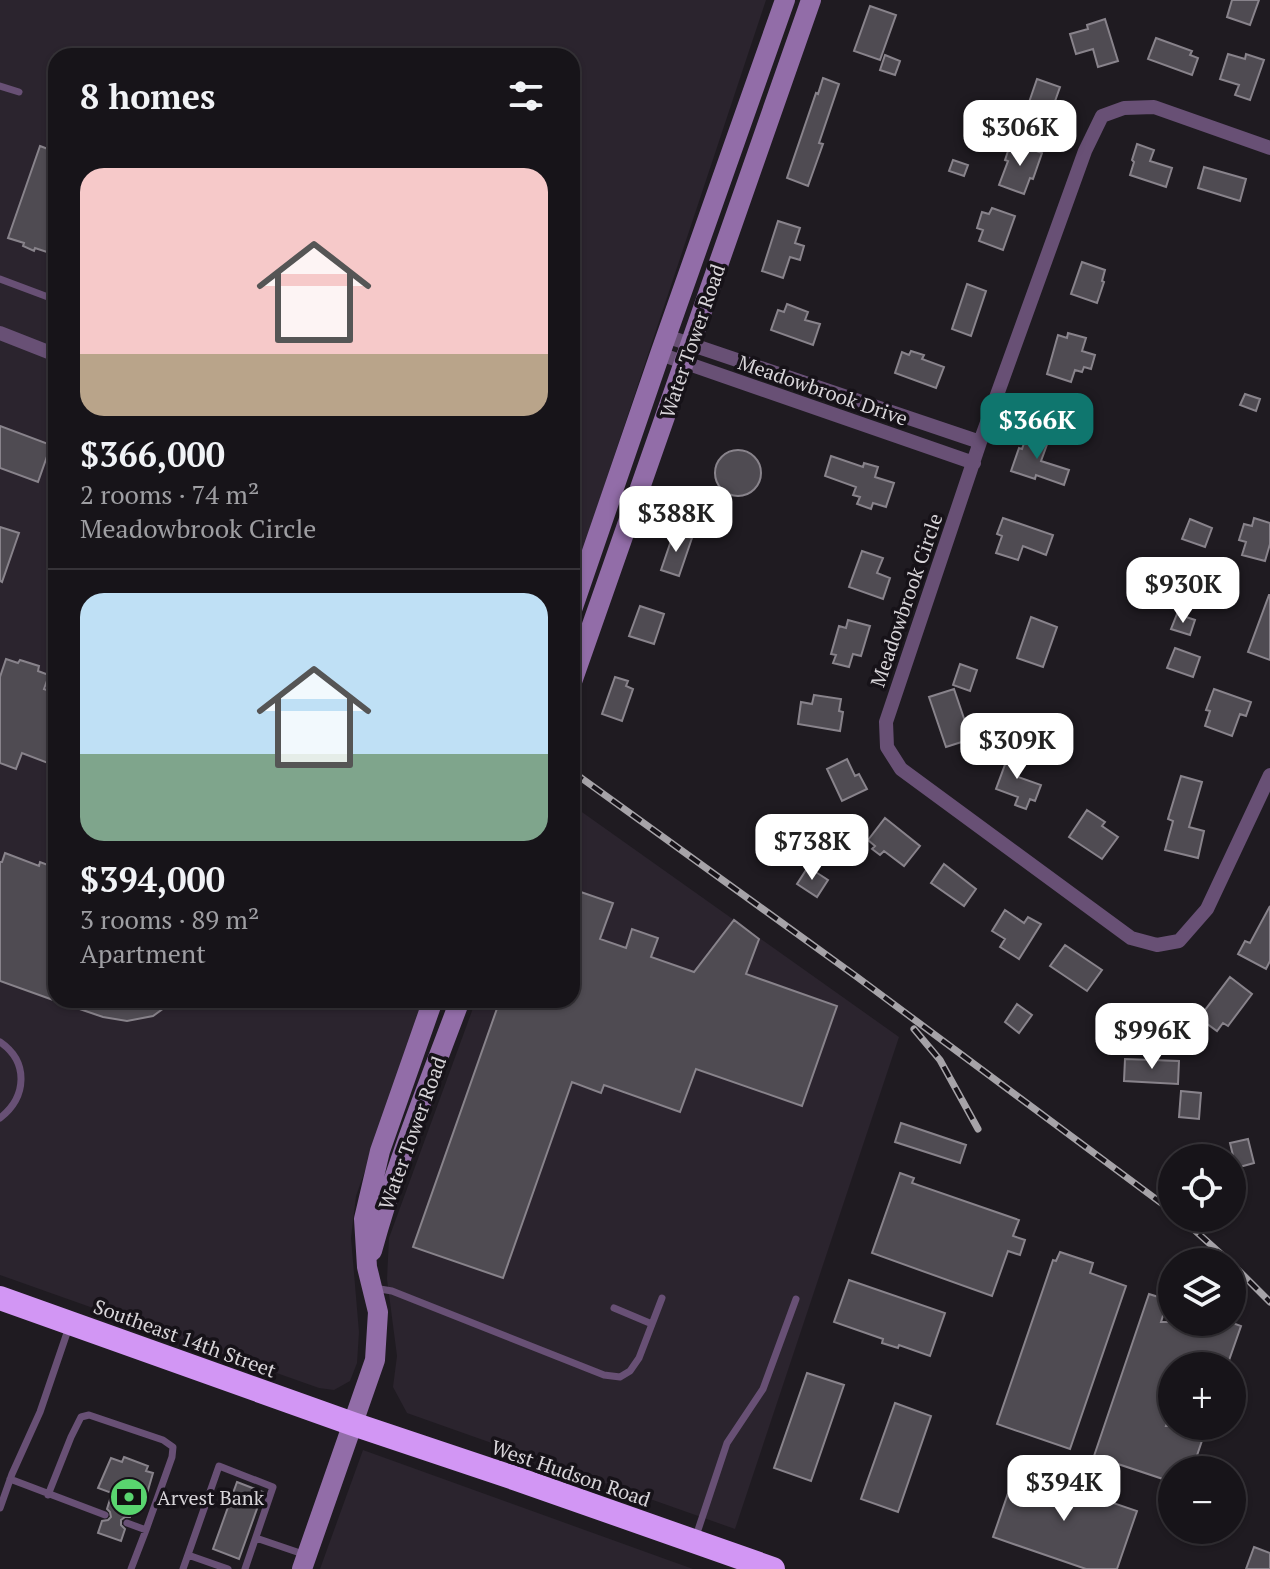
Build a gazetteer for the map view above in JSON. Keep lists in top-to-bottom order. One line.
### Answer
{"streets":{"highway":["Southeast 14th Street","West Hudson Road"],"street":["Water Tower Road","Meadowbrook Drive","Meadowbrook Circle"]},"crossings":[["Water Tower Road","Meadowbrook Drive"],["Water Tower Road","Southeast 14th Street"],["Water Tower Road","West Hudson Road"],["Meadowbrook Drive","Meadowbrook Circle"],["Southeast 14th Street","West Hudson Road"]],"places":{"bank":["Arvest Bank"]},"page":{"heading":"8 homes","price":["$306K","$366K","$388K","$930K","$309K","$738K","$996K","$394K"],"list":[{"name":"$366,000","note":"2 rooms · 74 m² · Meadowbrook Circle"},{"name":"$394,000","note":"3 rooms · 89 m² · Apartment"}],"map_buttons":["+","−"]}}
